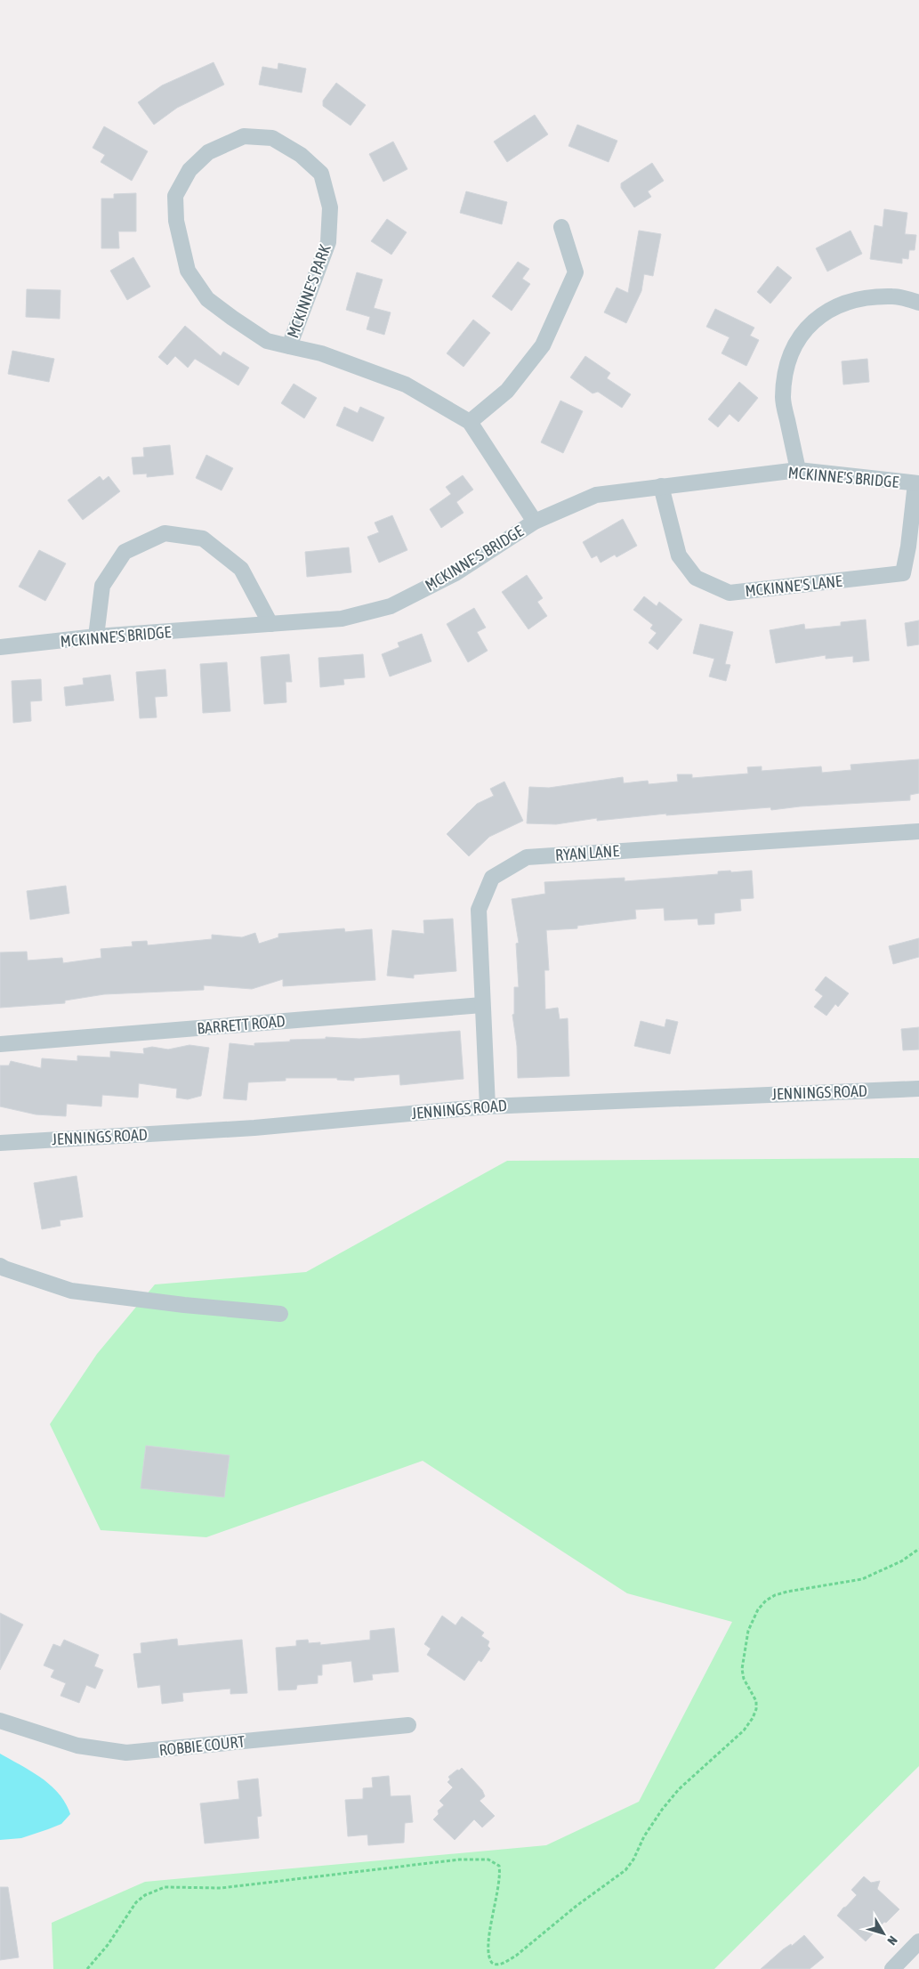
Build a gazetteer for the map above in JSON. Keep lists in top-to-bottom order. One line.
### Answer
{"streets":{"street":["MCKINNE'S PARK","MCKINNE'S BRIDGE","MCKINNE'S LANE","RYAN LANE","BARRETT ROAD","JENNINGS ROAD","ROBBIE COURT"]},"crossings":[["MCKINNE'S PARK","MCKINNE'S BRIDGE"],["MCKINNE'S BRIDGE","MCKINNE'S LANE"],["RYAN LANE","BARRETT ROAD"],["RYAN LANE","JENNINGS ROAD"]],"north":"bottom right"}
